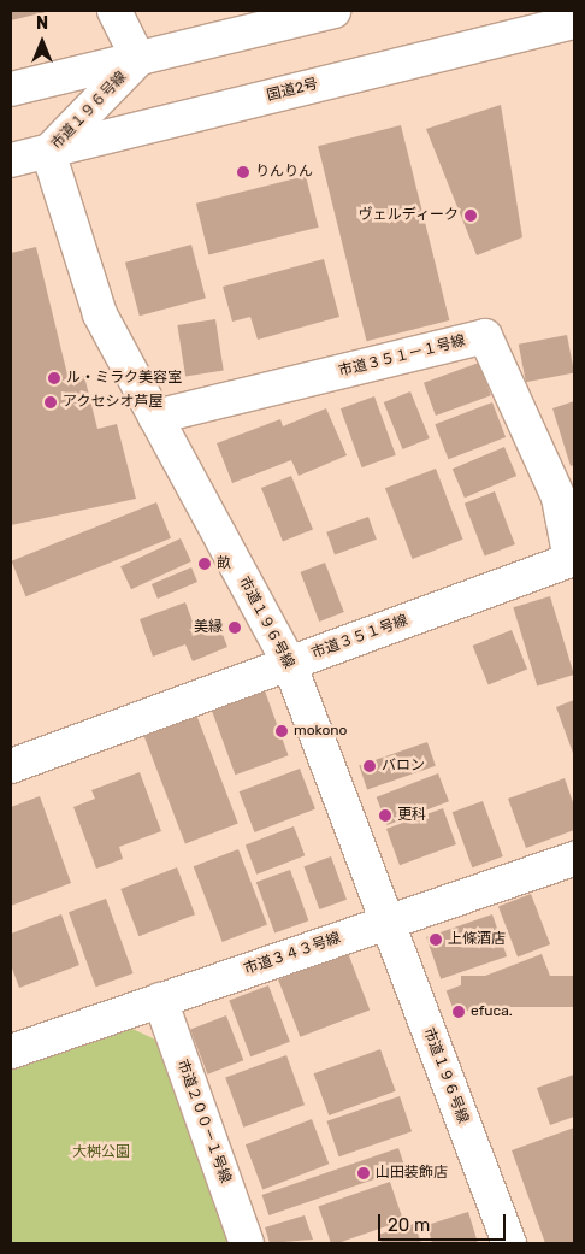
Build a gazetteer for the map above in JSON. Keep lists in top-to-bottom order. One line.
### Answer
{"streets":{"main road":["国道2号","市道１９６号線","市道３５１－１号線","市道３５１号線","市道３４３号線","市道２００－１号線"]},"crossings":[["国道2号","市道１９６号線"],["市道１９６号線","市道３５１－１号線"],["市道１９６号線","市道３５１号線"],["市道１９６号線","市道３４３号線"],["市道３５１－１号線","市道３５１号線"],["市道３４３号線","市道２００－１号線"]],"parks":["大桝公園"],"places":["りんりん","ヴェルディーク","ル・ミラク美容室","アクセシオ芦屋","畝","美縁","mokono","バロン","更科","上條酒店","efuca.","山田装飾店"],"scale_bar":"20 m","north":"top"}
